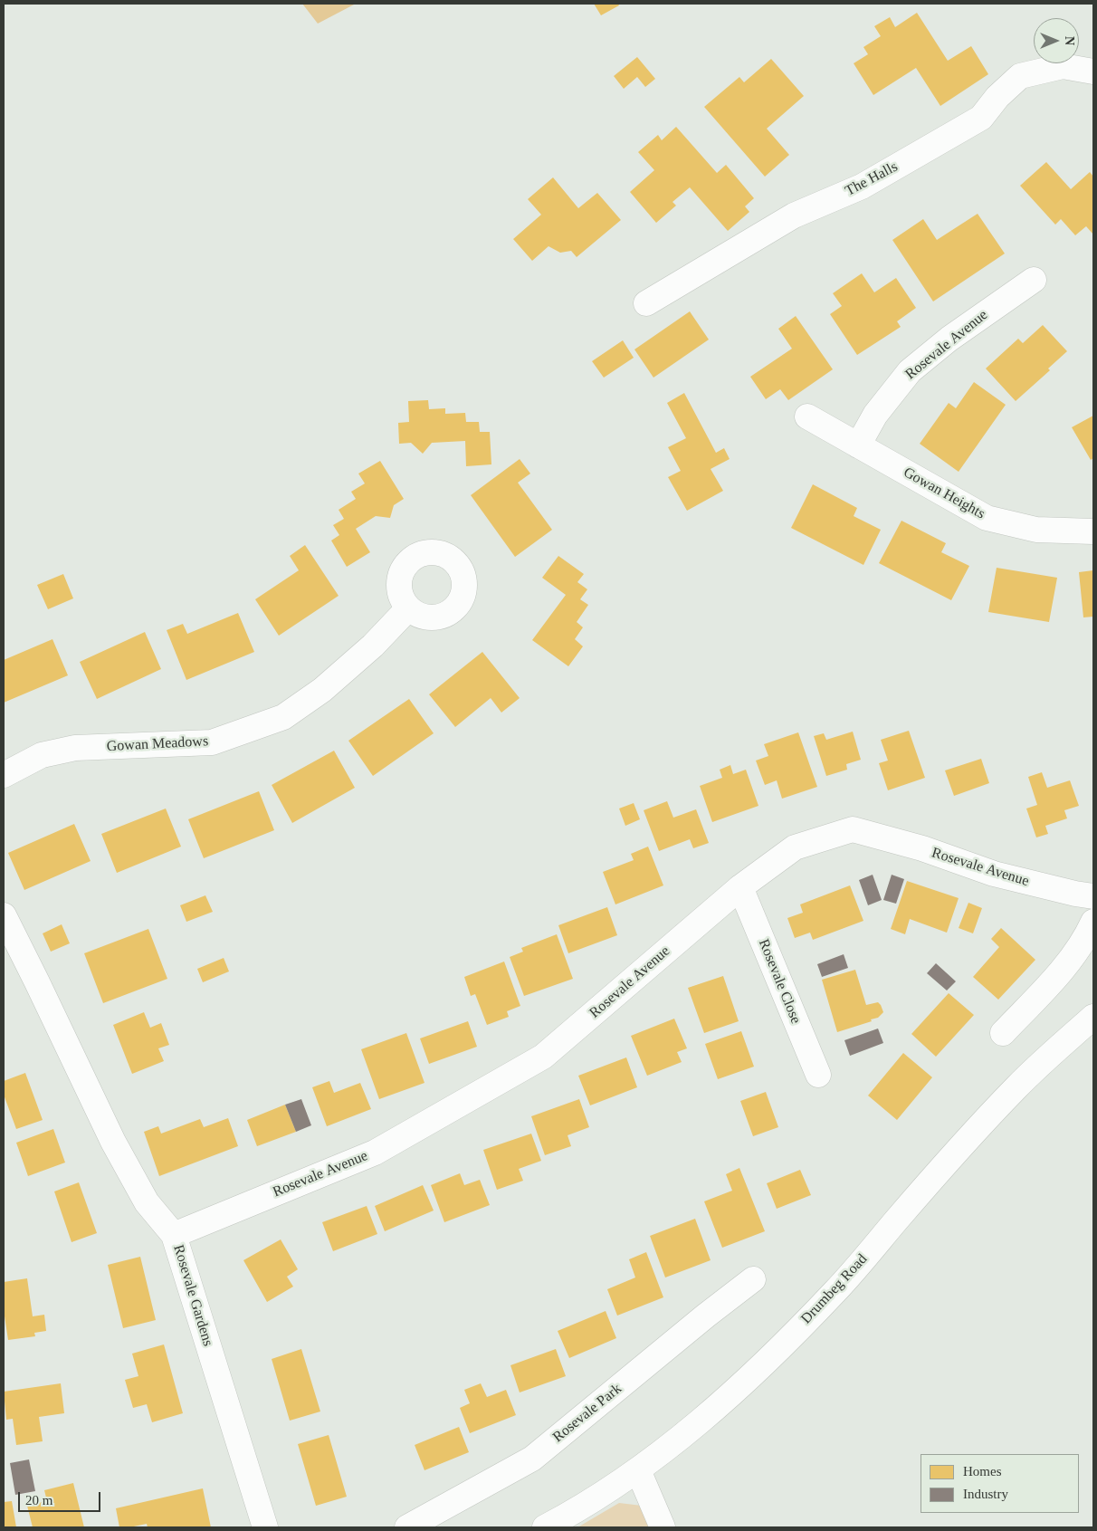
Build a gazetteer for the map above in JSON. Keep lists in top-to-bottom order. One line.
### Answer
{"streets":{"street":["The Halls","Rosevale Avenue","Gowan Heights","Gowan Meadows","Rosevale Close","Drumbeg Road","Rosevale Gardens","Rosevale Park"]},"crossings":[["Rosevale Avenue","Gowan Heights"],["Rosevale Avenue","Rosevale Close"],["Rosevale Avenue","Rosevale Gardens"]],"legend":["Homes","Industry"],"scale_bar":"20 m","north":"right"}
